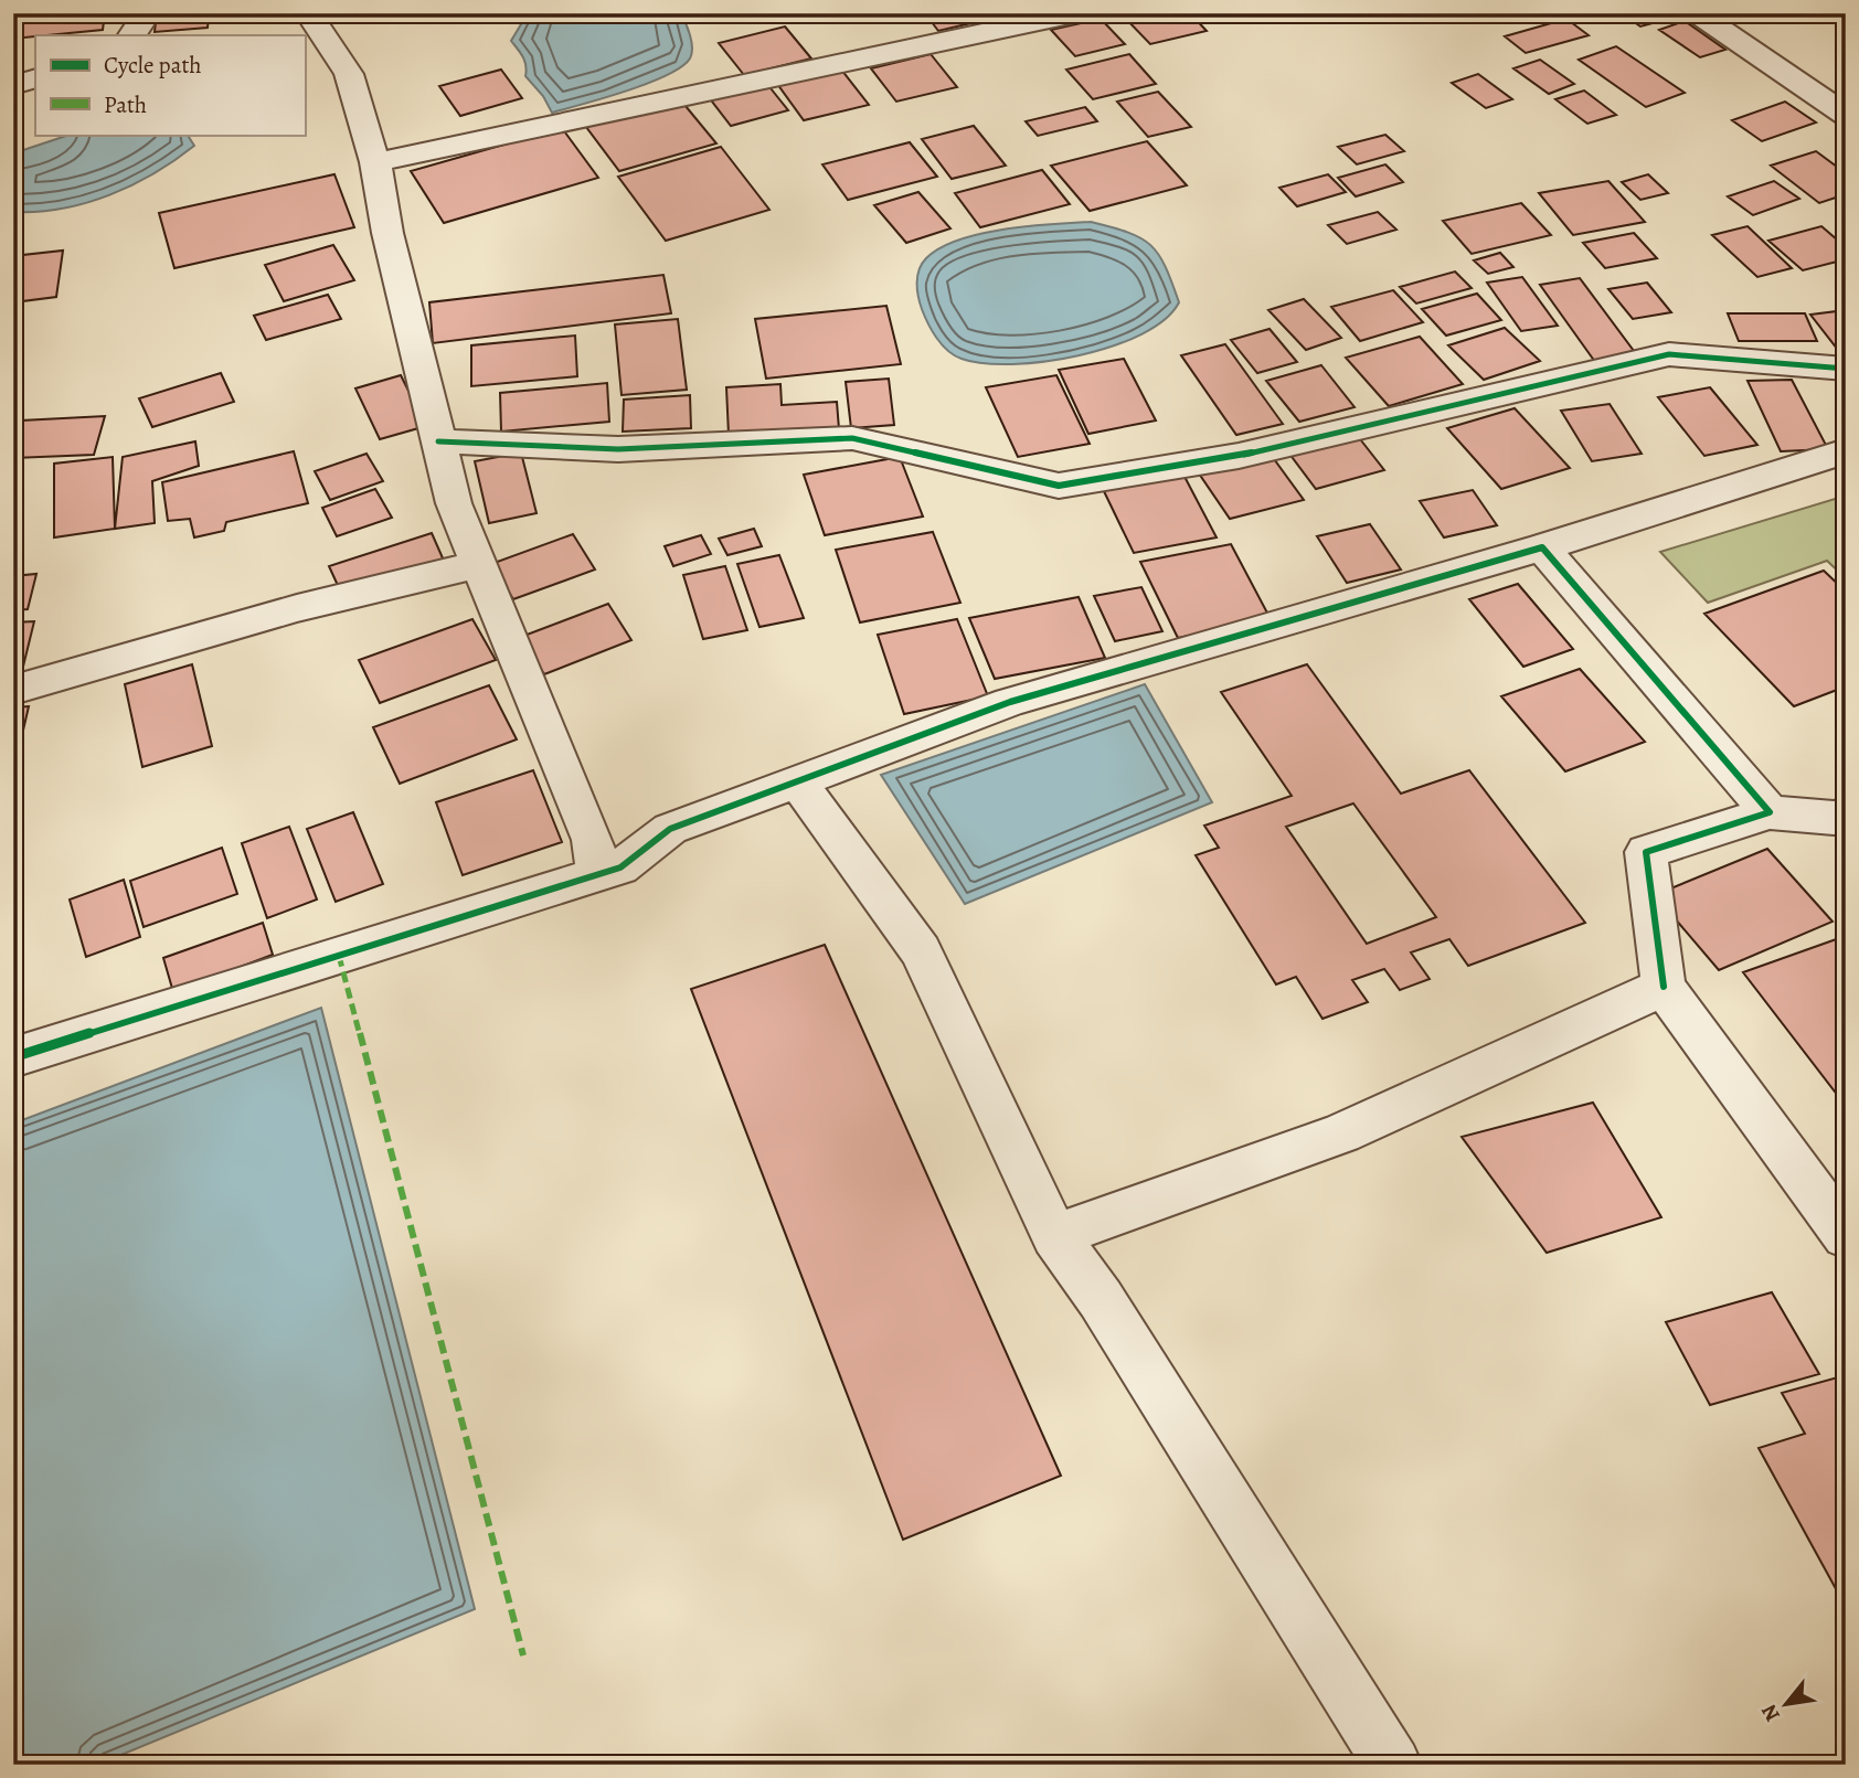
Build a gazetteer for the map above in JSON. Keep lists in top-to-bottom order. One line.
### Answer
{"legend":["Cycle path","Path"],"north":"bottom left"}
